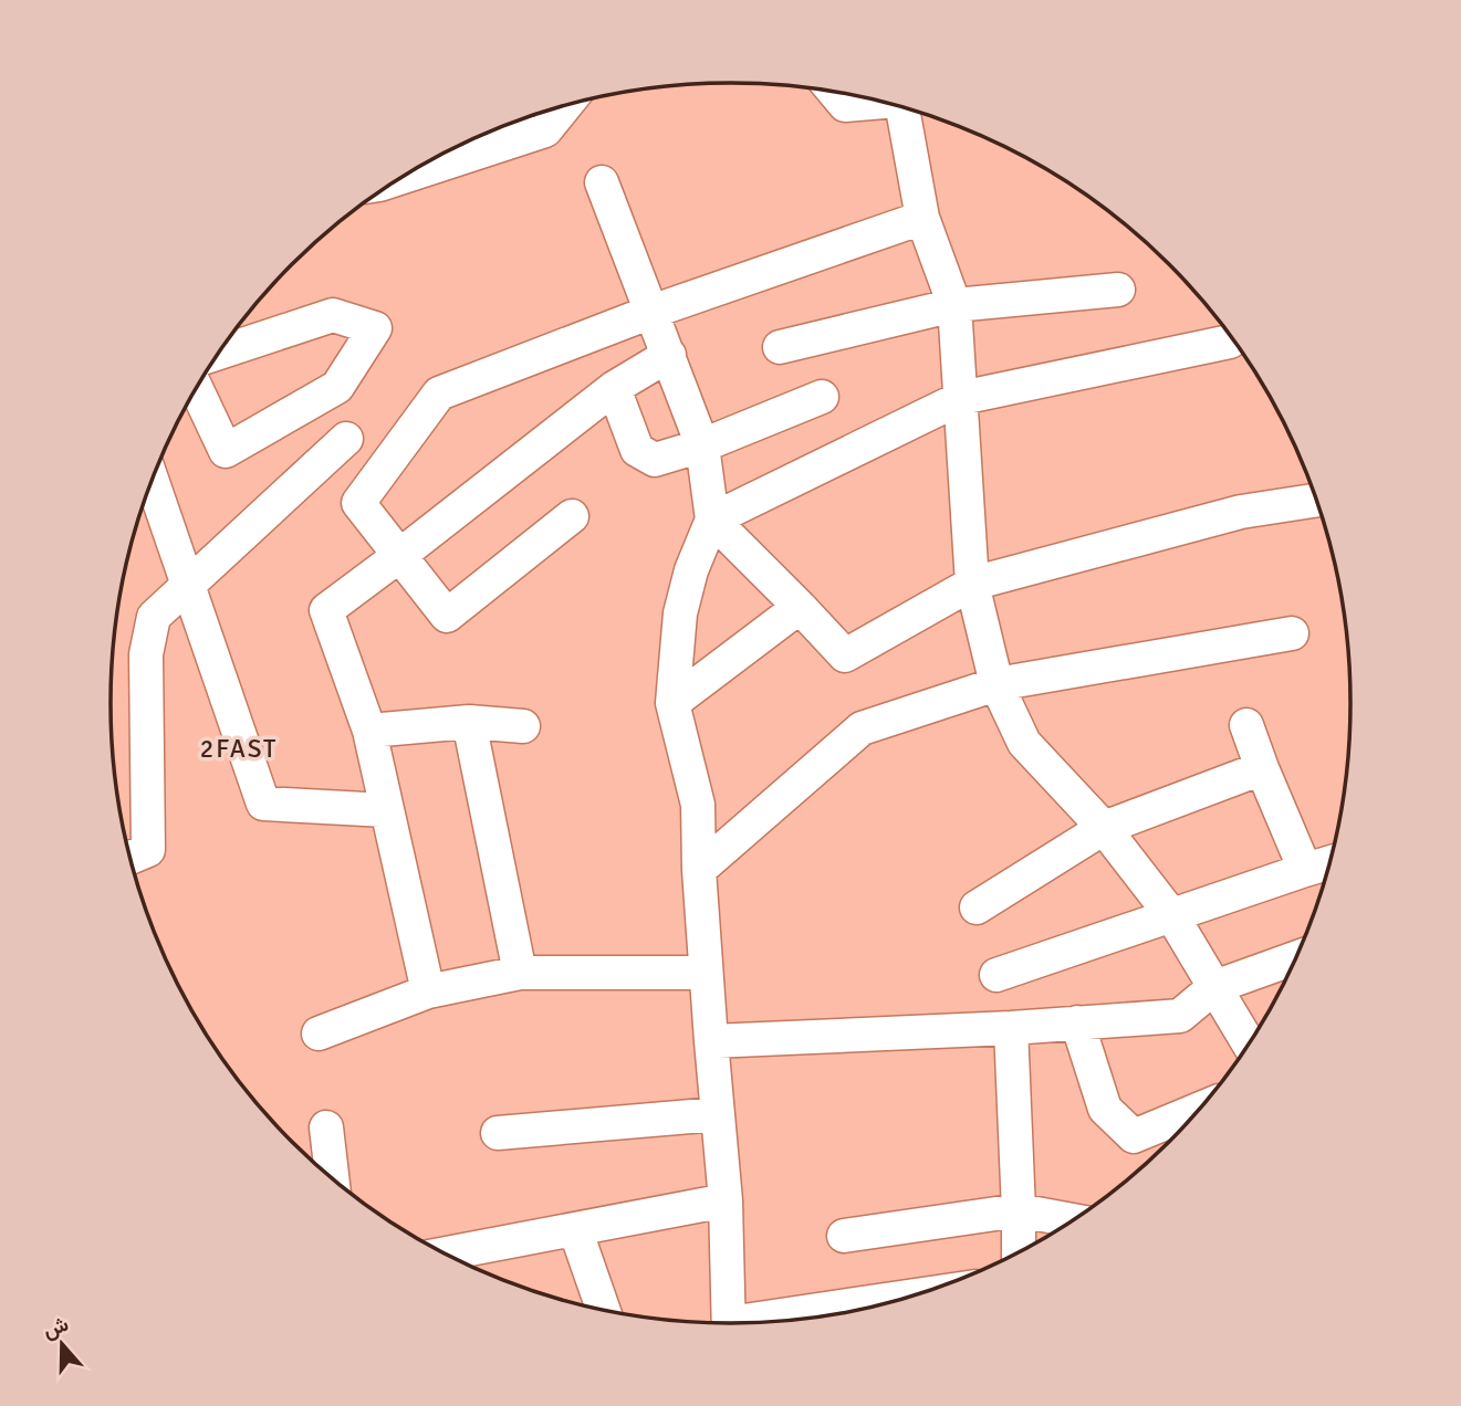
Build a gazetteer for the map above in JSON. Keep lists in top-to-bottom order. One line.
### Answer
{"districts":["2FAST"],"north":"top"}
